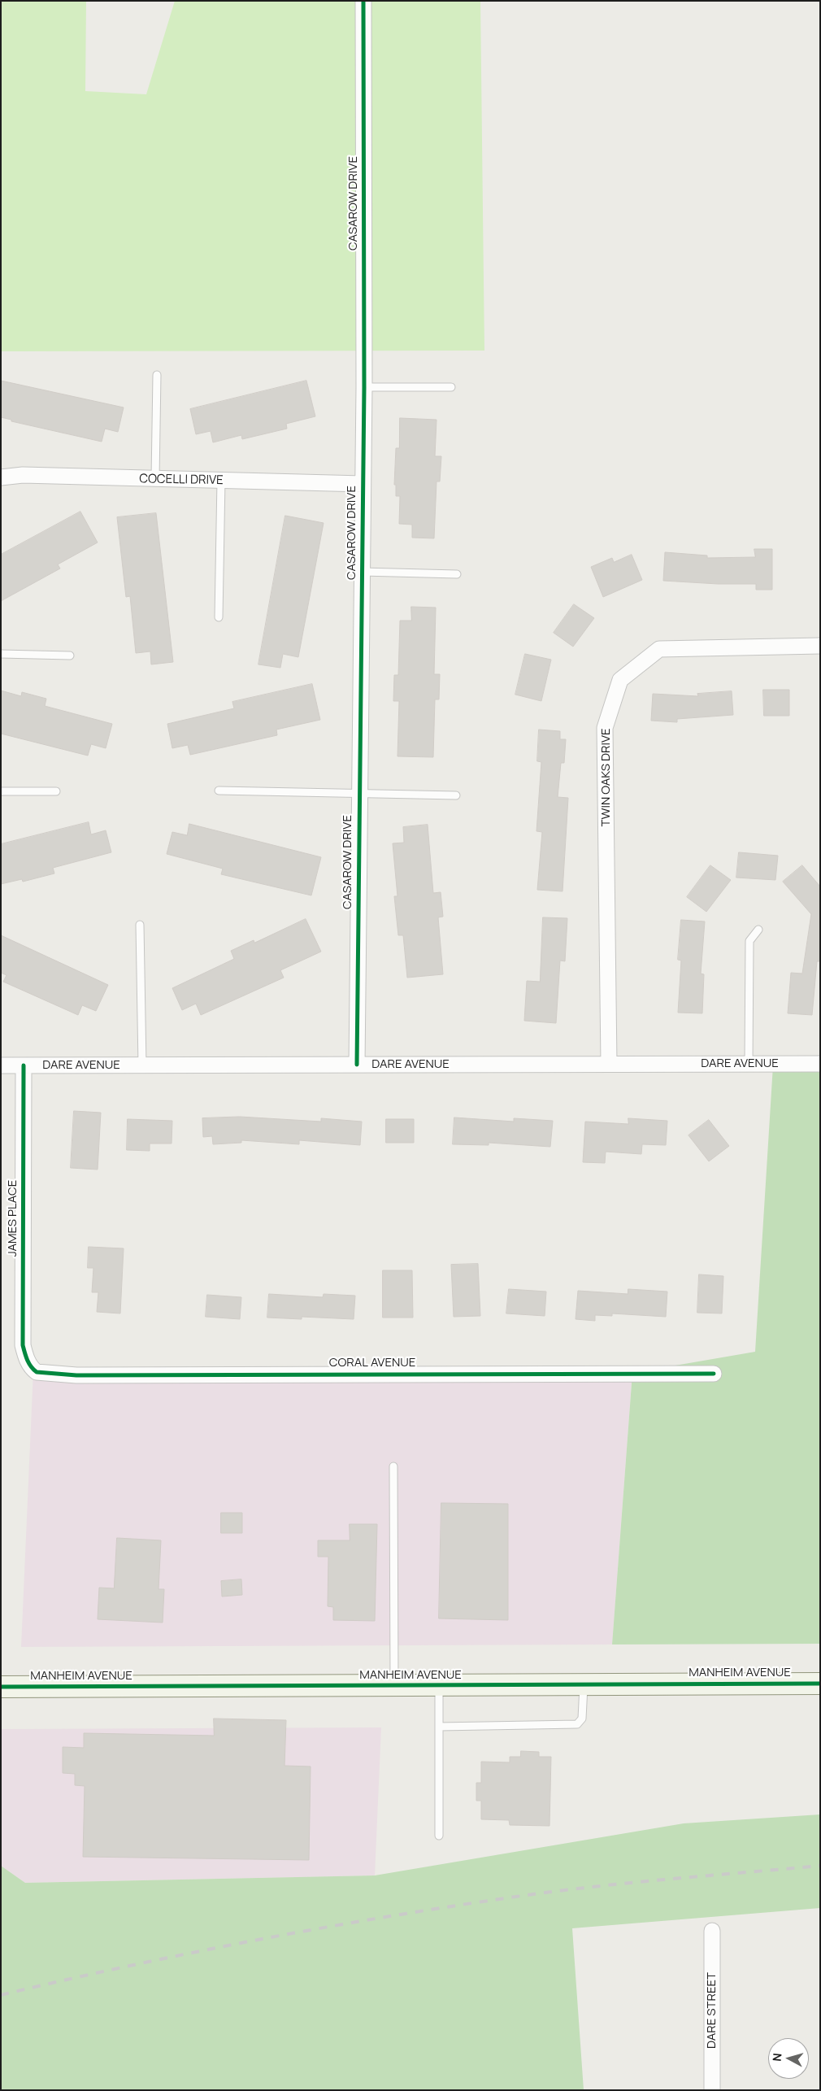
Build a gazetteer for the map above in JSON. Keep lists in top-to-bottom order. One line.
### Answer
{"streets":{"street":["CASAROW DRIVE","COCELLI DRIVE","TWIN OAKS DRIVE","DARE AVENUE","JAMES PLACE","CORAL AVENUE","MANHEIM AVENUE","DARE STREET"]},"crossings":[["CASAROW DRIVE","COCELLI DRIVE"],["CASAROW DRIVE","DARE AVENUE"],["TWIN OAKS DRIVE","DARE AVENUE"],["DARE AVENUE","JAMES PLACE"],["JAMES PLACE","CORAL AVENUE"]],"north":"left"}
